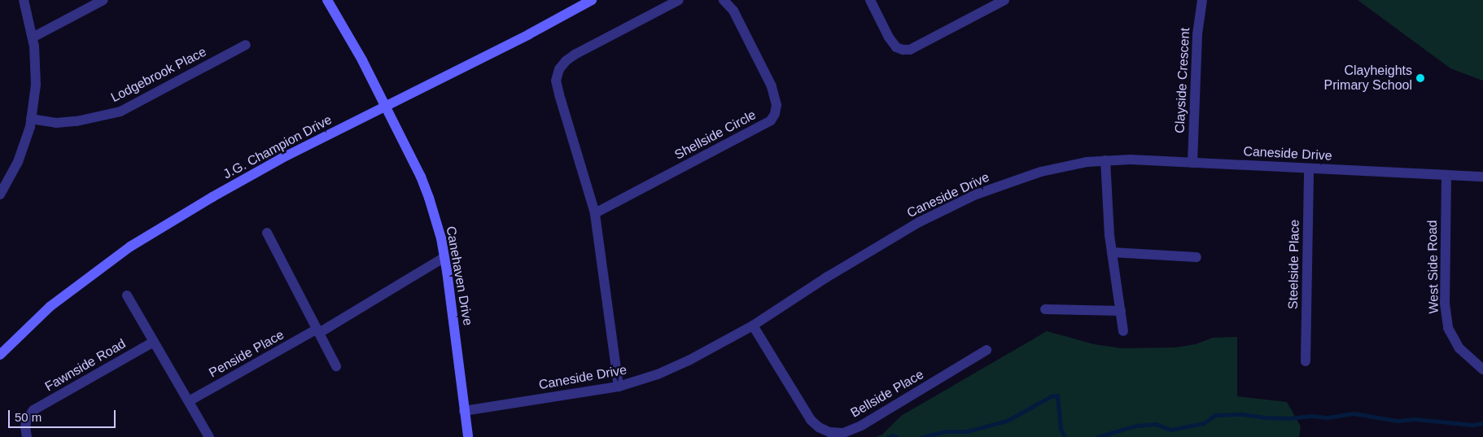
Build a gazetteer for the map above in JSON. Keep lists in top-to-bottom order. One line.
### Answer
{"streets":{"main road":["J.G. Champion Drive","Canehaven Drive"],"street":["Lodgebrook Place","Clayside Crescent","Shellside Circle","Caneside Drive","Steelside Place","West Side Road","Penside Place","Fawnside Road","Bellside Place"]},"crossings":[["Clayside Crescent","Caneside Drive"],["J.G. Champion Drive","Canehaven Drive"],["Caneside Drive","Steelside Place"],["Caneside Drive","West Side Road"],["Caneside Drive","Canehaven Drive"],["Caneside Drive","Bellside Place"],["Canehaven Drive","Penside Place"]],"places":["Clayheights Primary School"],"scale_bar":"50 m"}
